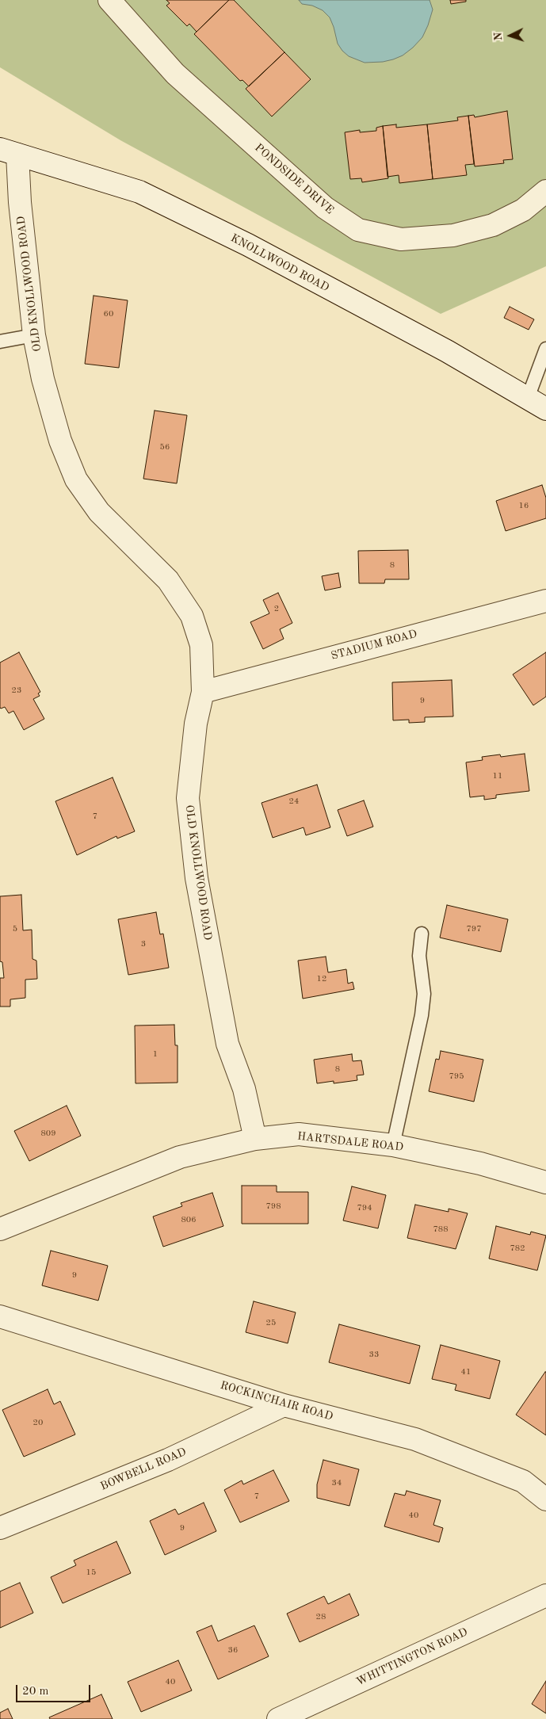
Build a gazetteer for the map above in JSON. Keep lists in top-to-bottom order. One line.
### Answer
{"streets":{"street":["PONDSIDE DRIVE","KNOLLWOOD ROAD","OLD KNOLLWOOD ROAD","STADIUM ROAD","HARTSDALE ROAD","ROCKINCHAIR ROAD","BOWBELL ROAD","WHITTINGTON ROAD"]},"crossings":[["KNOLLWOOD ROAD","OLD KNOLLWOOD ROAD"],["OLD KNOLLWOOD ROAD","STADIUM ROAD"],["OLD KNOLLWOOD ROAD","HARTSDALE ROAD"],["ROCKINCHAIR ROAD","BOWBELL ROAD"]],"house_numbers":["60","56","16","8","2","23","9","11","24","7","5","797","3","12","1","8","795","809","798","794","806","788","782","9","25","33","41","20","34","7","40","9","15","28","36","40"],"scale_bar":"20 m","north":"left"}
